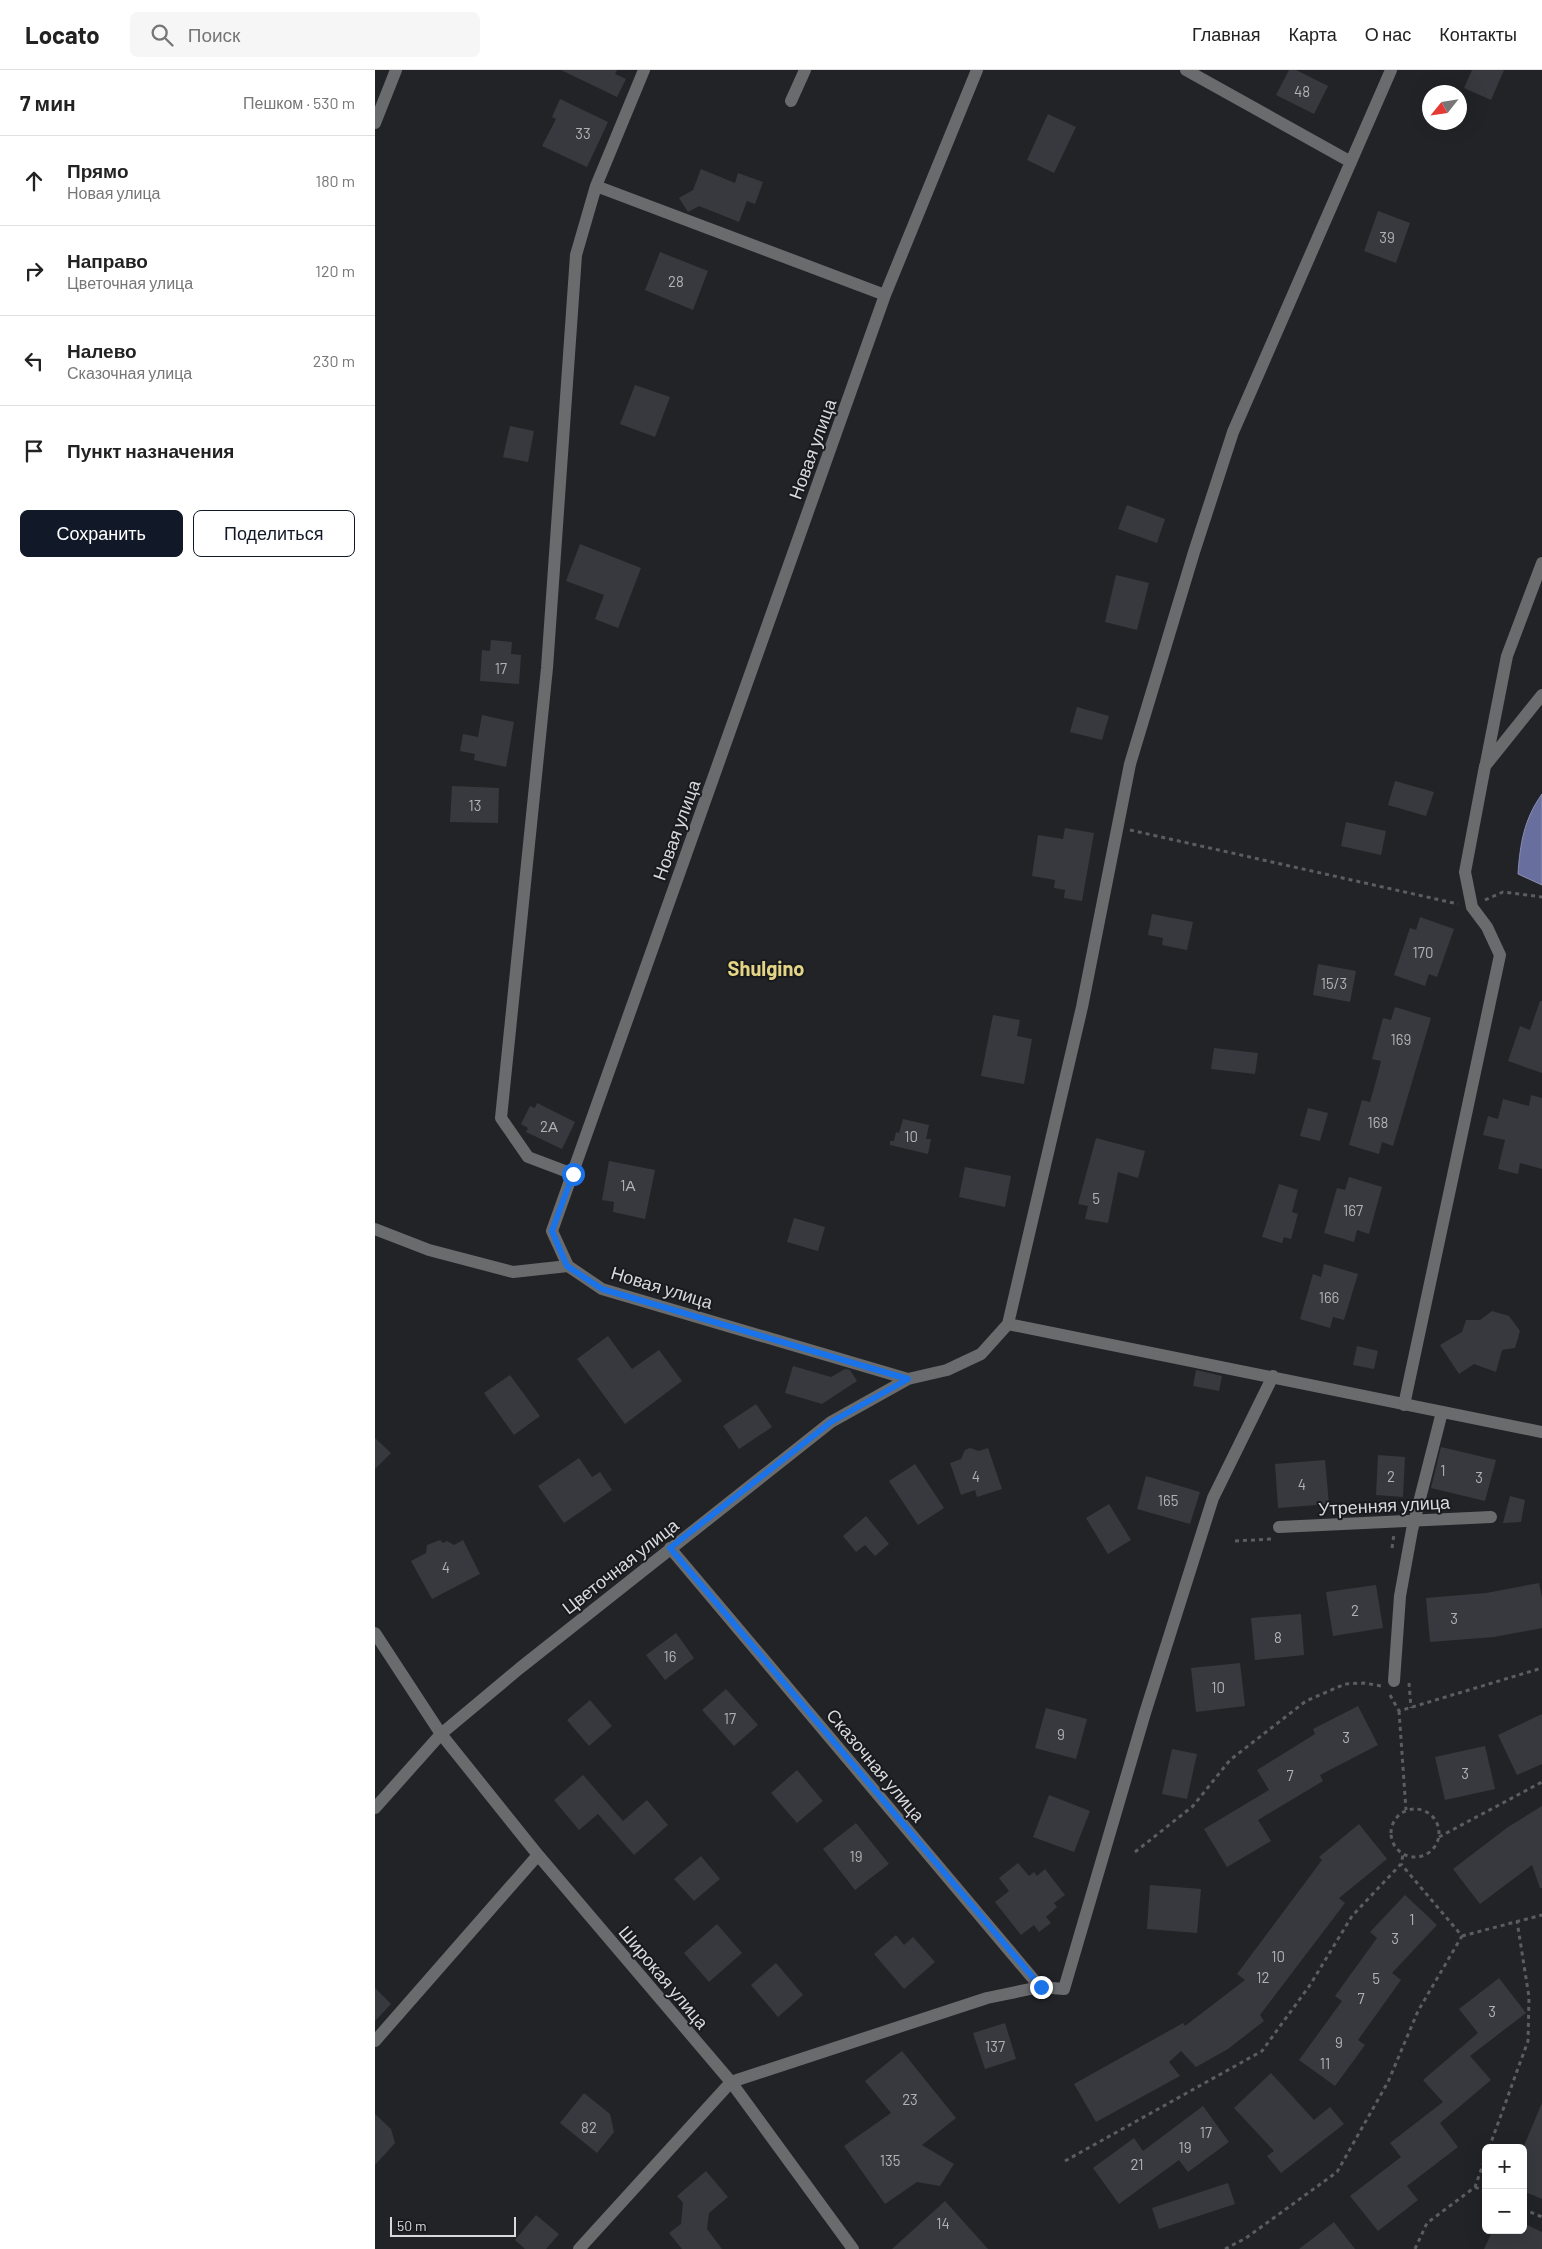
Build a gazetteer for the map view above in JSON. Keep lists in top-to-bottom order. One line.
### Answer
{"streets":{"street":["Новая улица","Утренняя улица","Цветочная улица","Сказочная улица","Широкая улица"]},"crossings":[["Новая улица","Цветочная улица"],["Цветочная улица","Сказочная улица"],["Цветочная улица","Широкая улица"]],"districts":["Shulgino"],"house_numbers":["48","33","39","28","17","13","170","15/3","169","168","2А","10","1А","5","167","166","1","4","2","3","4","165","4","2","3","8","16","10","17","9","3","3","7","19","1","3","10","12","5","7","3","9","137","11","23","82","17","19","135","21","14"],"scale_bar":"50 m","north":"bottom left","page":{"header":"Locato","search":"Поиск","nav":["Главная","Карта","О нас","Контакты"],"heading":["7 мин","Пешком · 530 m"],"list":[["Прямо","Новая улица","180 m"],["Направо","Цветочная улица","120 m"],["Налево","Сказочная улица","230 m"],"Пункт назначения"],"buttons":["Сохранить","Поделиться"],"map_buttons":["+","−"],"scale":"50 m"}}
